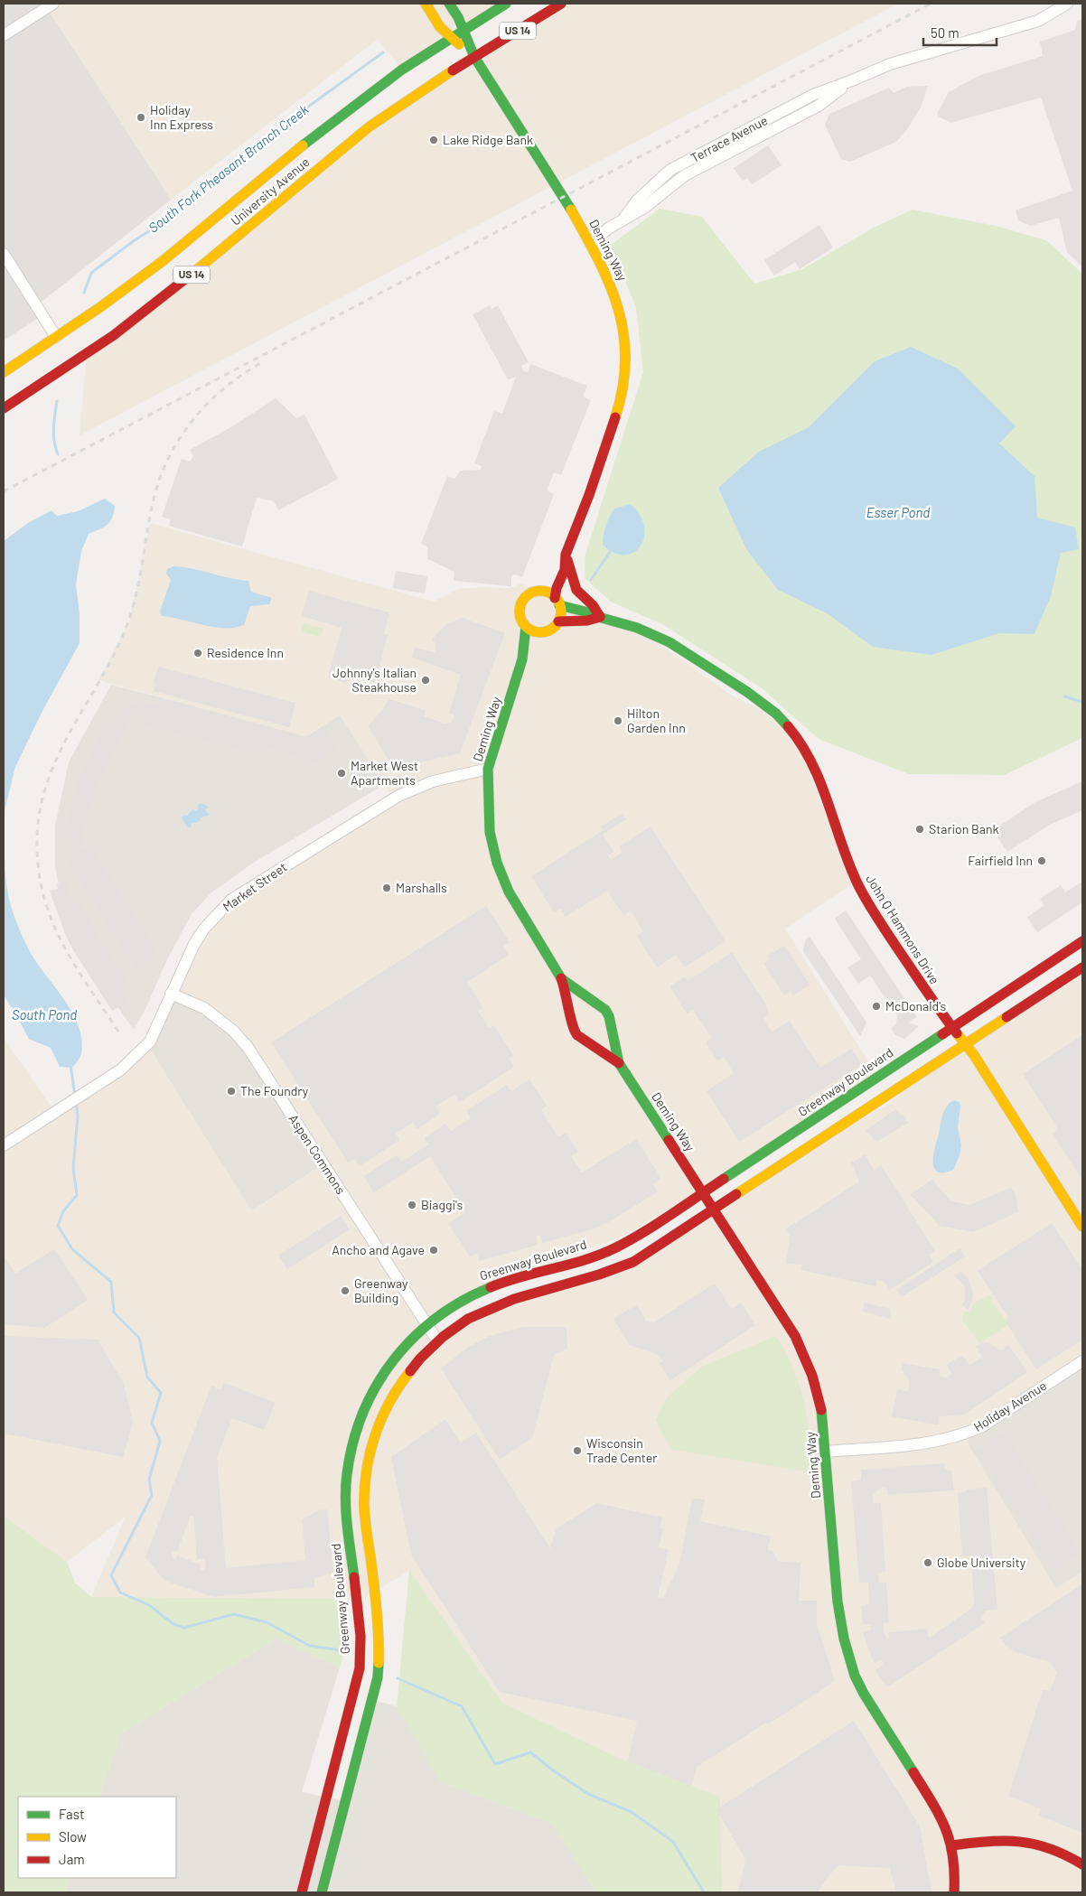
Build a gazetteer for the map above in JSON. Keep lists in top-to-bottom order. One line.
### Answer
{"streets":{"street":["US 14","Terrace Avenue","University Avenue","Deming Way","Market Street","John Q Hammons Drive","Greenway Boulevard","Aspen Commons","Holiday Avenue"]},"crossings":[["Terrace Avenue","Deming Way"],["University Avenue","Deming Way"],["Deming Way","Market Street"],["Deming Way","John Q Hammons Drive"],["Deming Way","Greenway Boulevard"],["Deming Way","Holiday Avenue"],["Market Street","Aspen Commons"],["John Q Hammons Drive","Greenway Boulevard"],["Greenway Boulevard","Aspen Commons"]],"water":["South Fork Pheasant Branch Creek","Esser Pond","South Pond"],"places":["Holiday Inn Express","Lake Ridge Bank","Residence Inn","Johnny's Italian Steakhouse","Hilton Garden Inn","Market West Apartments","Starion Bank","Fairfield Inn","Marshalls","McDonald's","The Foundry","Biaggi's","Ancho and Agave","Greenway Building","Wisconsin Trade Center","Globe University"],"legend":["Fast","Slow","Jam"],"scale_bar":"50 m"}
